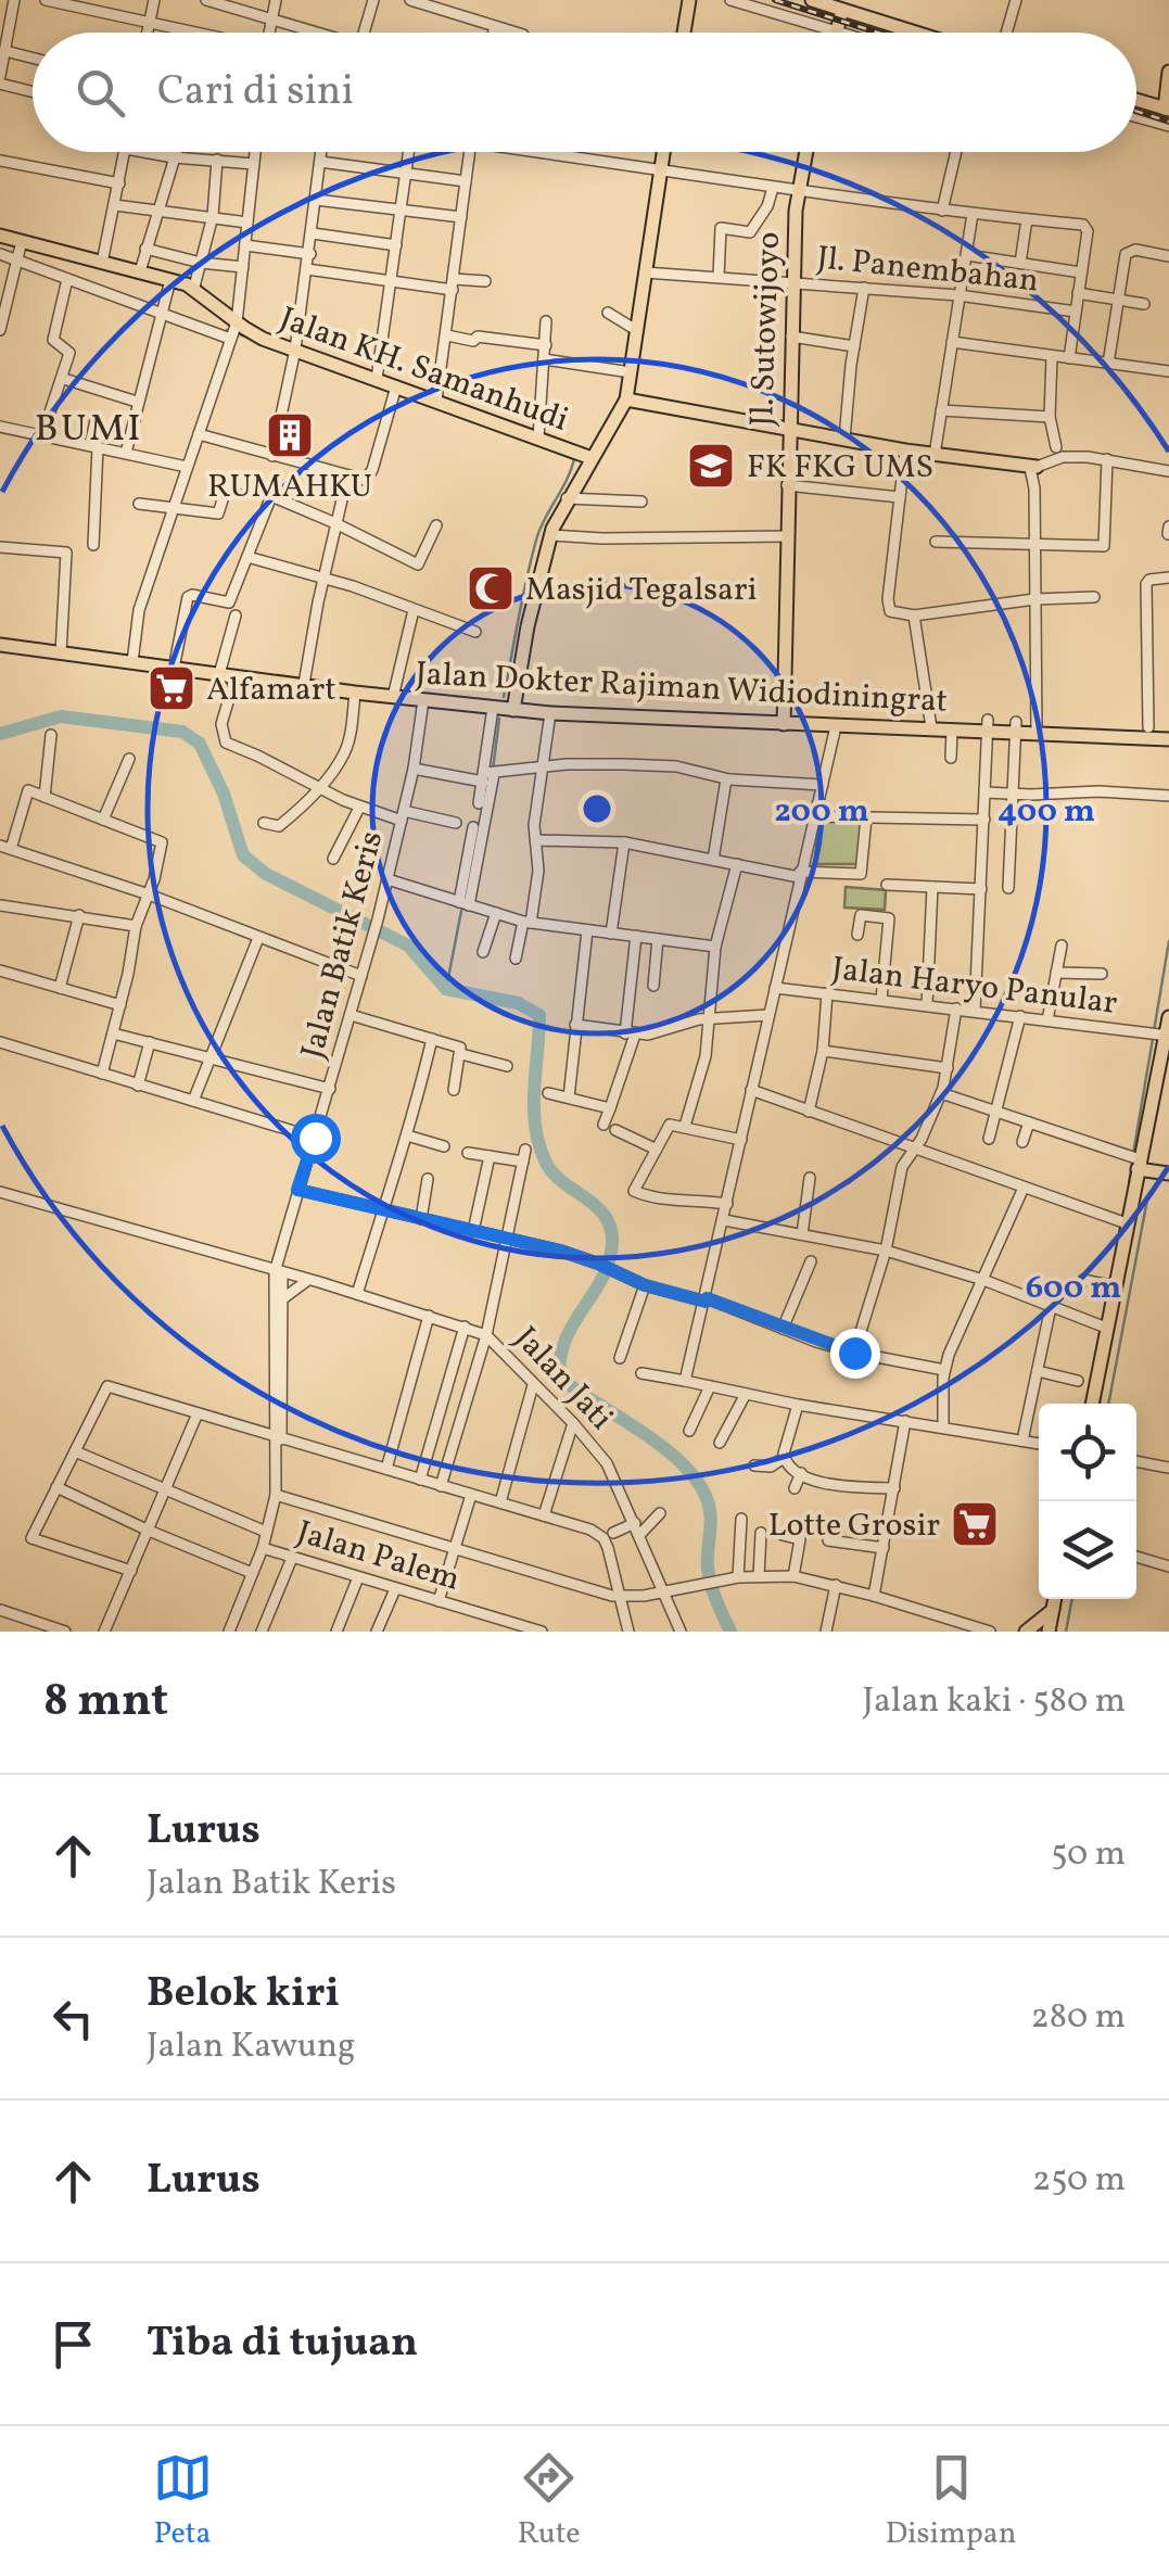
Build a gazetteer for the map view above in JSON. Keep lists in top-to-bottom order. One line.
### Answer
{"streets":{"main road":["Jl. Sutowijoyo","Jalan KH. Samanhudi","Jalan Dokter Rajiman Widiodiningrat"],"street":["Jl. Panembahan","Jalan Batik Keris","Jalan Haryo Panular","Jalan Jati","Jalan Palem"]},"crossings":[["Jl. Panembahan","Jl. Sutowijoyo"],["Jl. Sutowijoyo","Jalan Dokter Rajiman Widiodiningrat"],["Jalan Dokter Rajiman Widiodiningrat","Jalan Batik Keris"],["Jalan Batik Keris","Jalan Jati"]],"districts":["BUMI"],"places":{"building":["RUMAHKU"],"school or university":["FK FKG UMS"],"mosque":["Masjid Tegalsari"],"supermarket":["Alfamart","Lotte Grosir"]},"page":{"search":"Cari di sini","heading":["8 mnt","Jalan kaki · 580 m"],"list":[["Lurus","Jalan Batik Keris","50 m"],["Belok kiri","Jalan Kawung","280 m"],["Lurus","250 m"],"Tiba di tujuan"],"nav":["Peta","Rute","Disimpan"]},"rings":["200 m","400 m","600 m"]}
